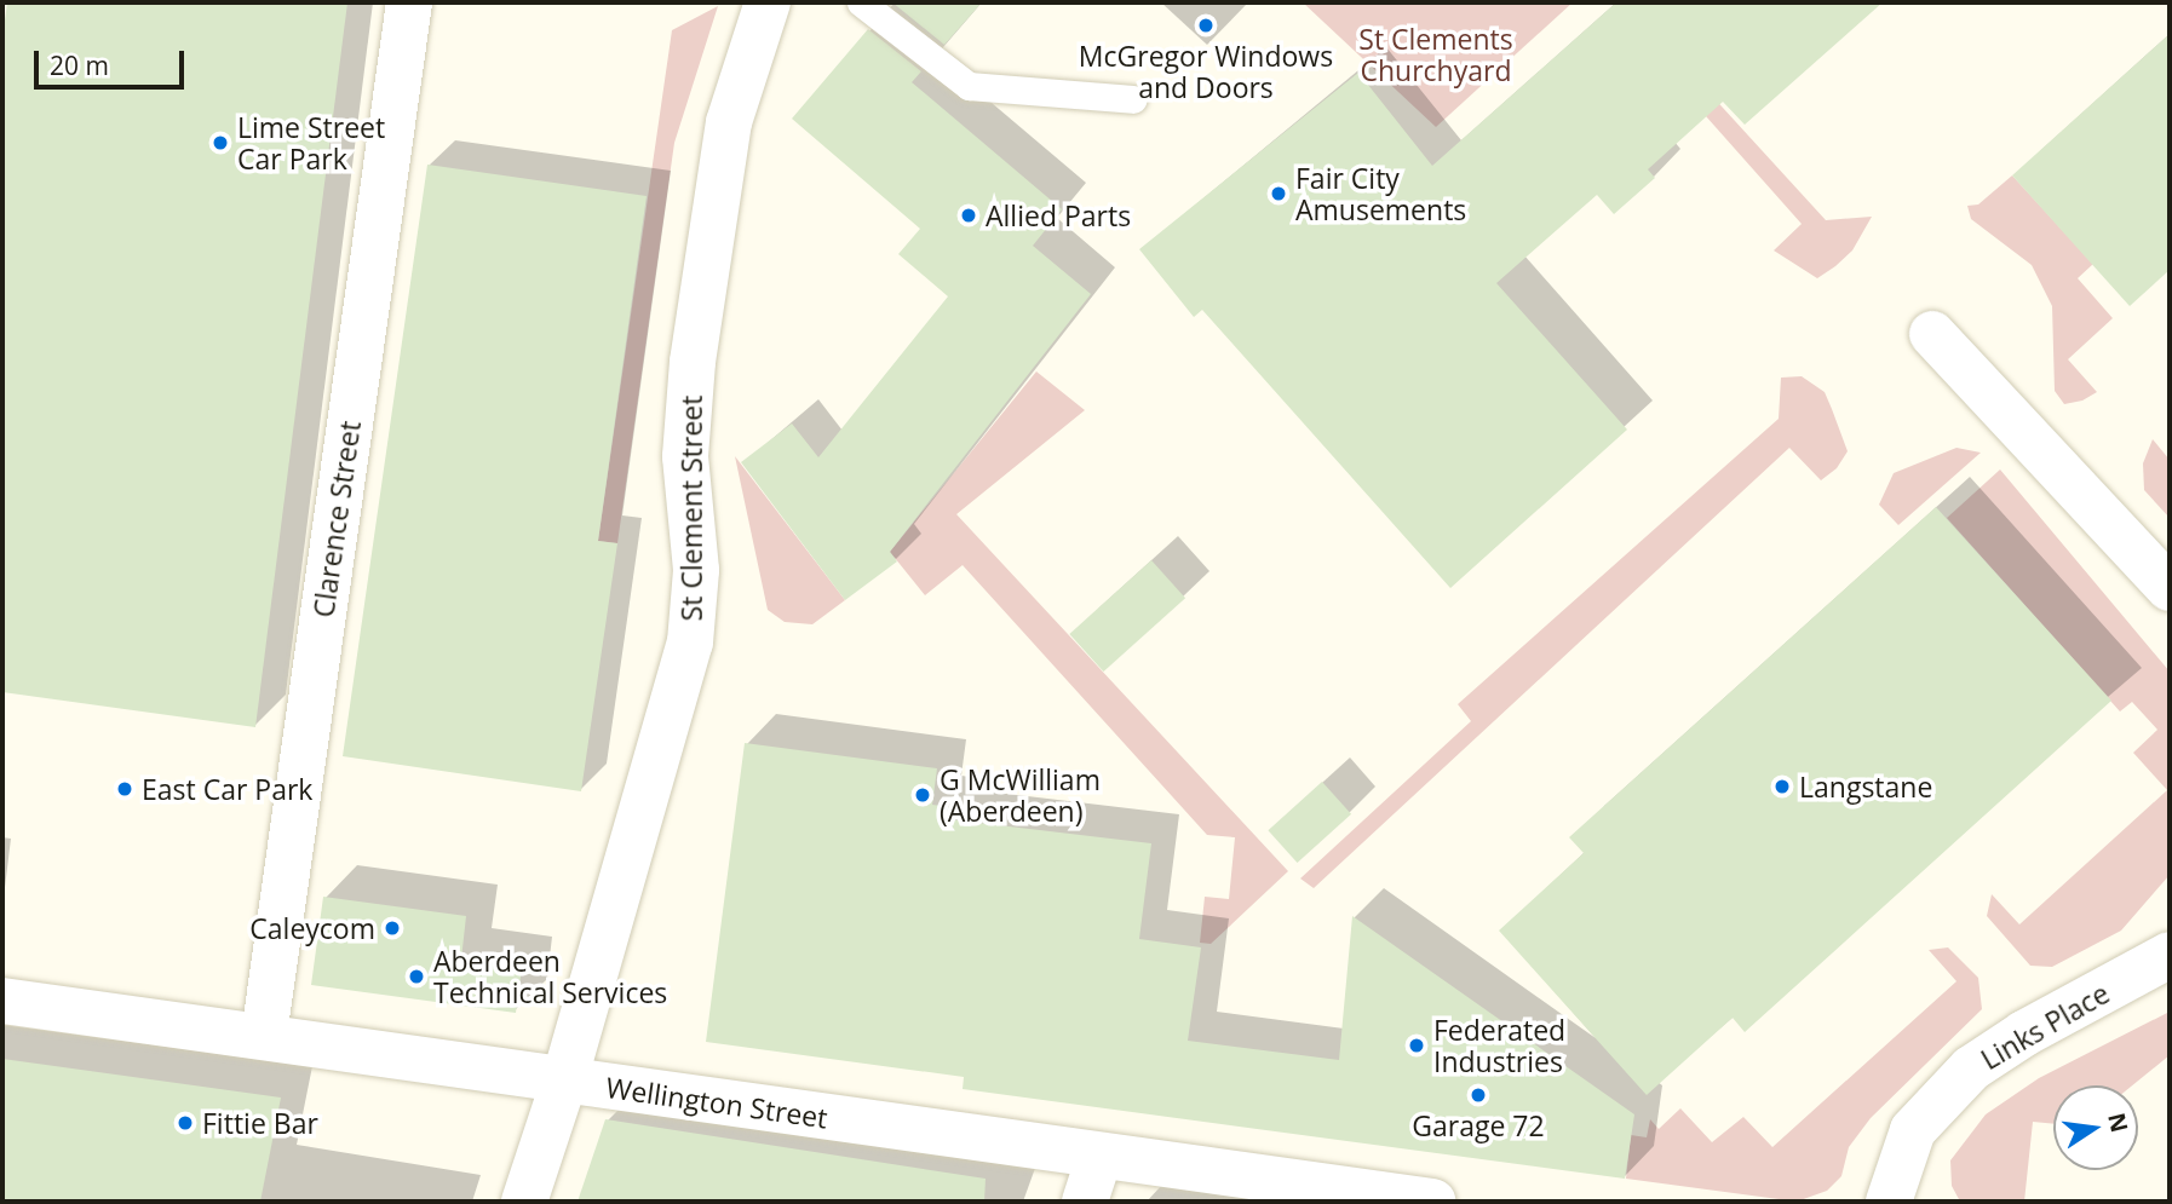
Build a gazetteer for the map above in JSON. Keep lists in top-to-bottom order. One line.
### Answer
{"streets":{"street":["St Clement Street","Clarence Street","Links Place","Wellington Street"]},"crossings":[["St Clement Street","Wellington Street"],["Clarence Street","Wellington Street"]],"parks":["St Clements Churchyard"],"places":["McGregor Windows and Doors","Lime Street Car Park","Fair City Amusements","Allied Parts","Langstane","East Car Park","G McWilliam (Aberdeen)","Caleycom","Aberdeen Technical Services","Federated Industries","Garage 72","Fittie Bar"],"scale_bar":"20 m","north":"right"}
